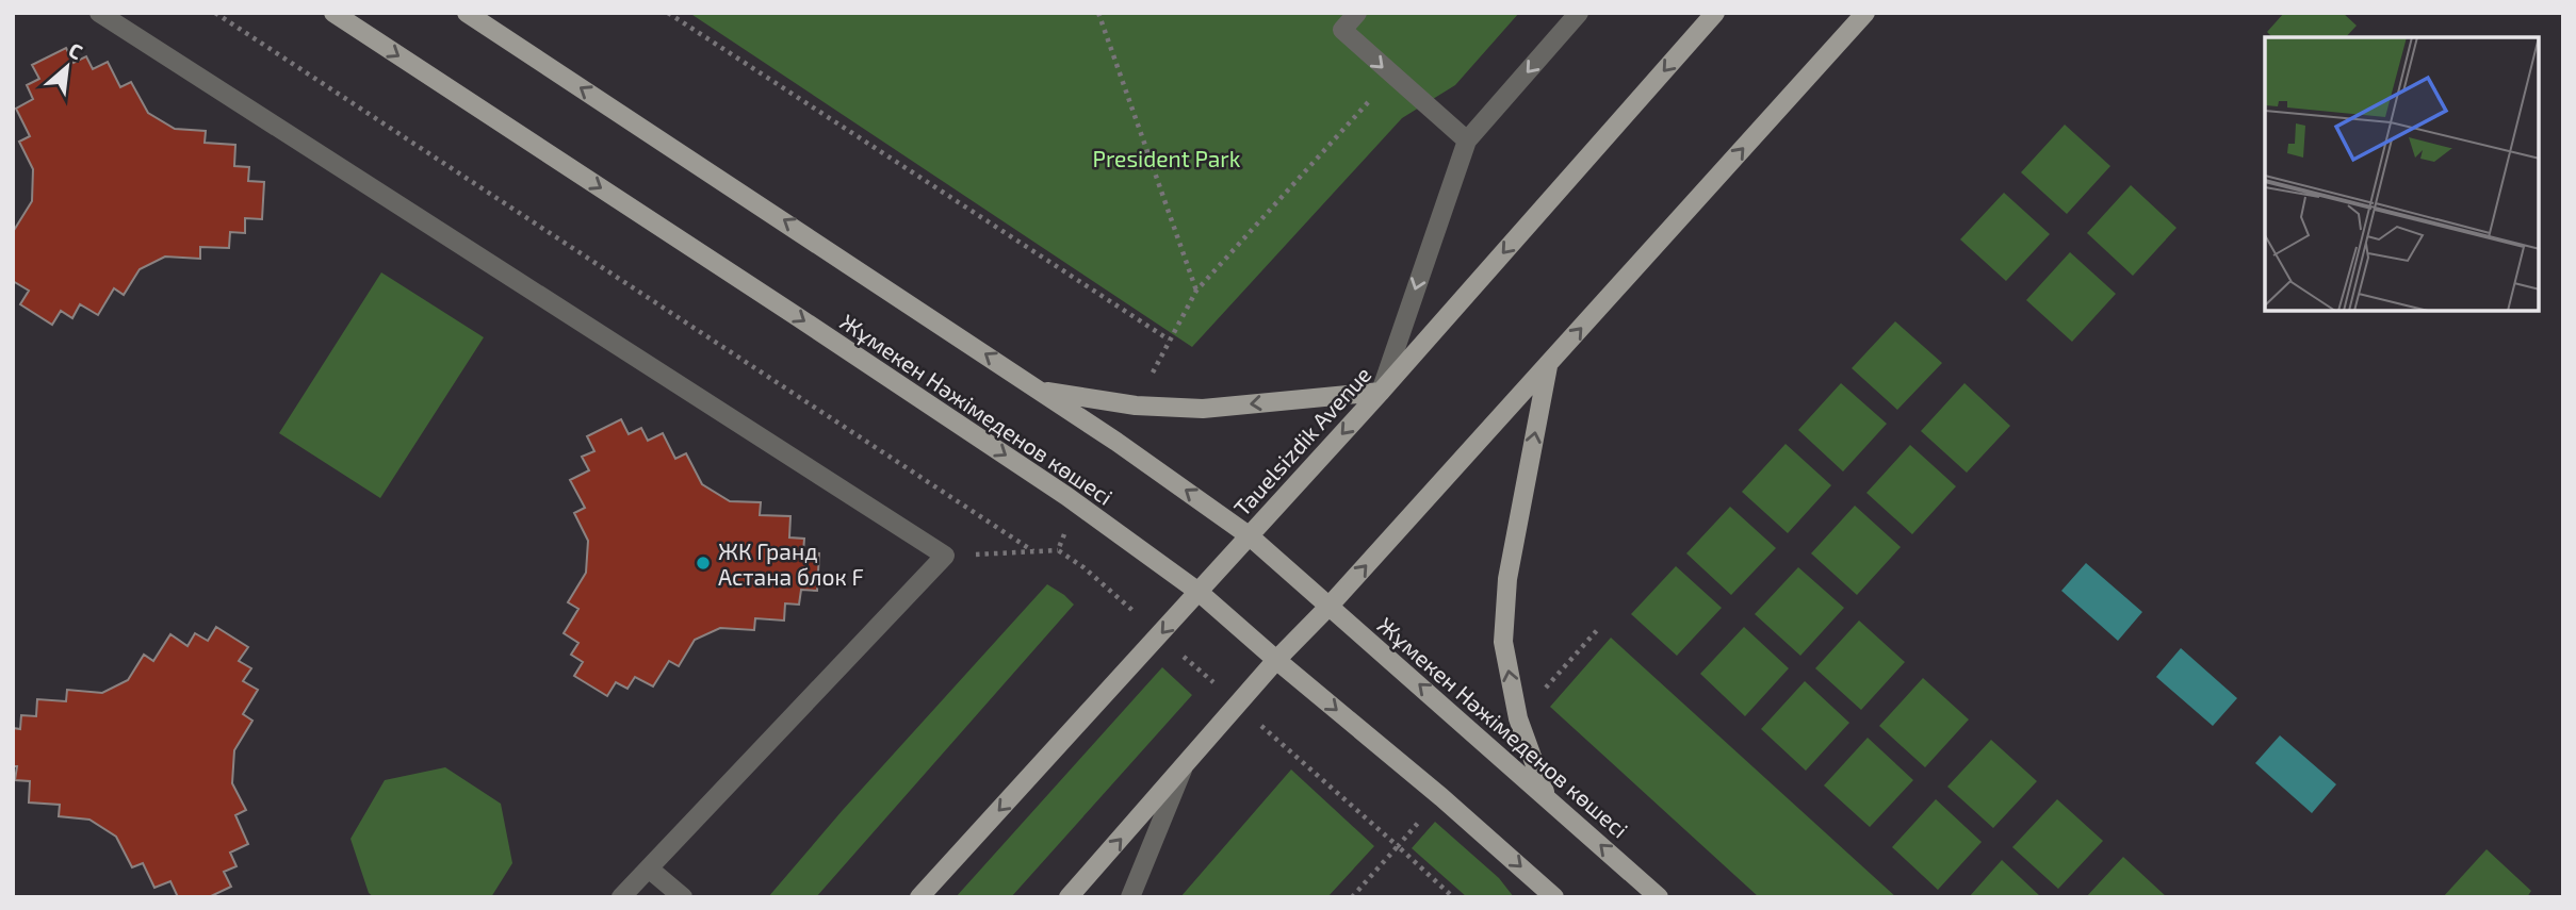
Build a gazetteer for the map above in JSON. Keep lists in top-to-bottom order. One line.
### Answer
{"streets":{"main road":["Жұмекен Нәжімеденов көшесі","Tauelsizdik Avenue"]},"crossings":[["Жұмекен Нәжімеденов көшесі","Tauelsizdik Avenue"]],"parks":["President Park"],"places":["ЖК Гранд Астана блок F"],"north":"top right"}
